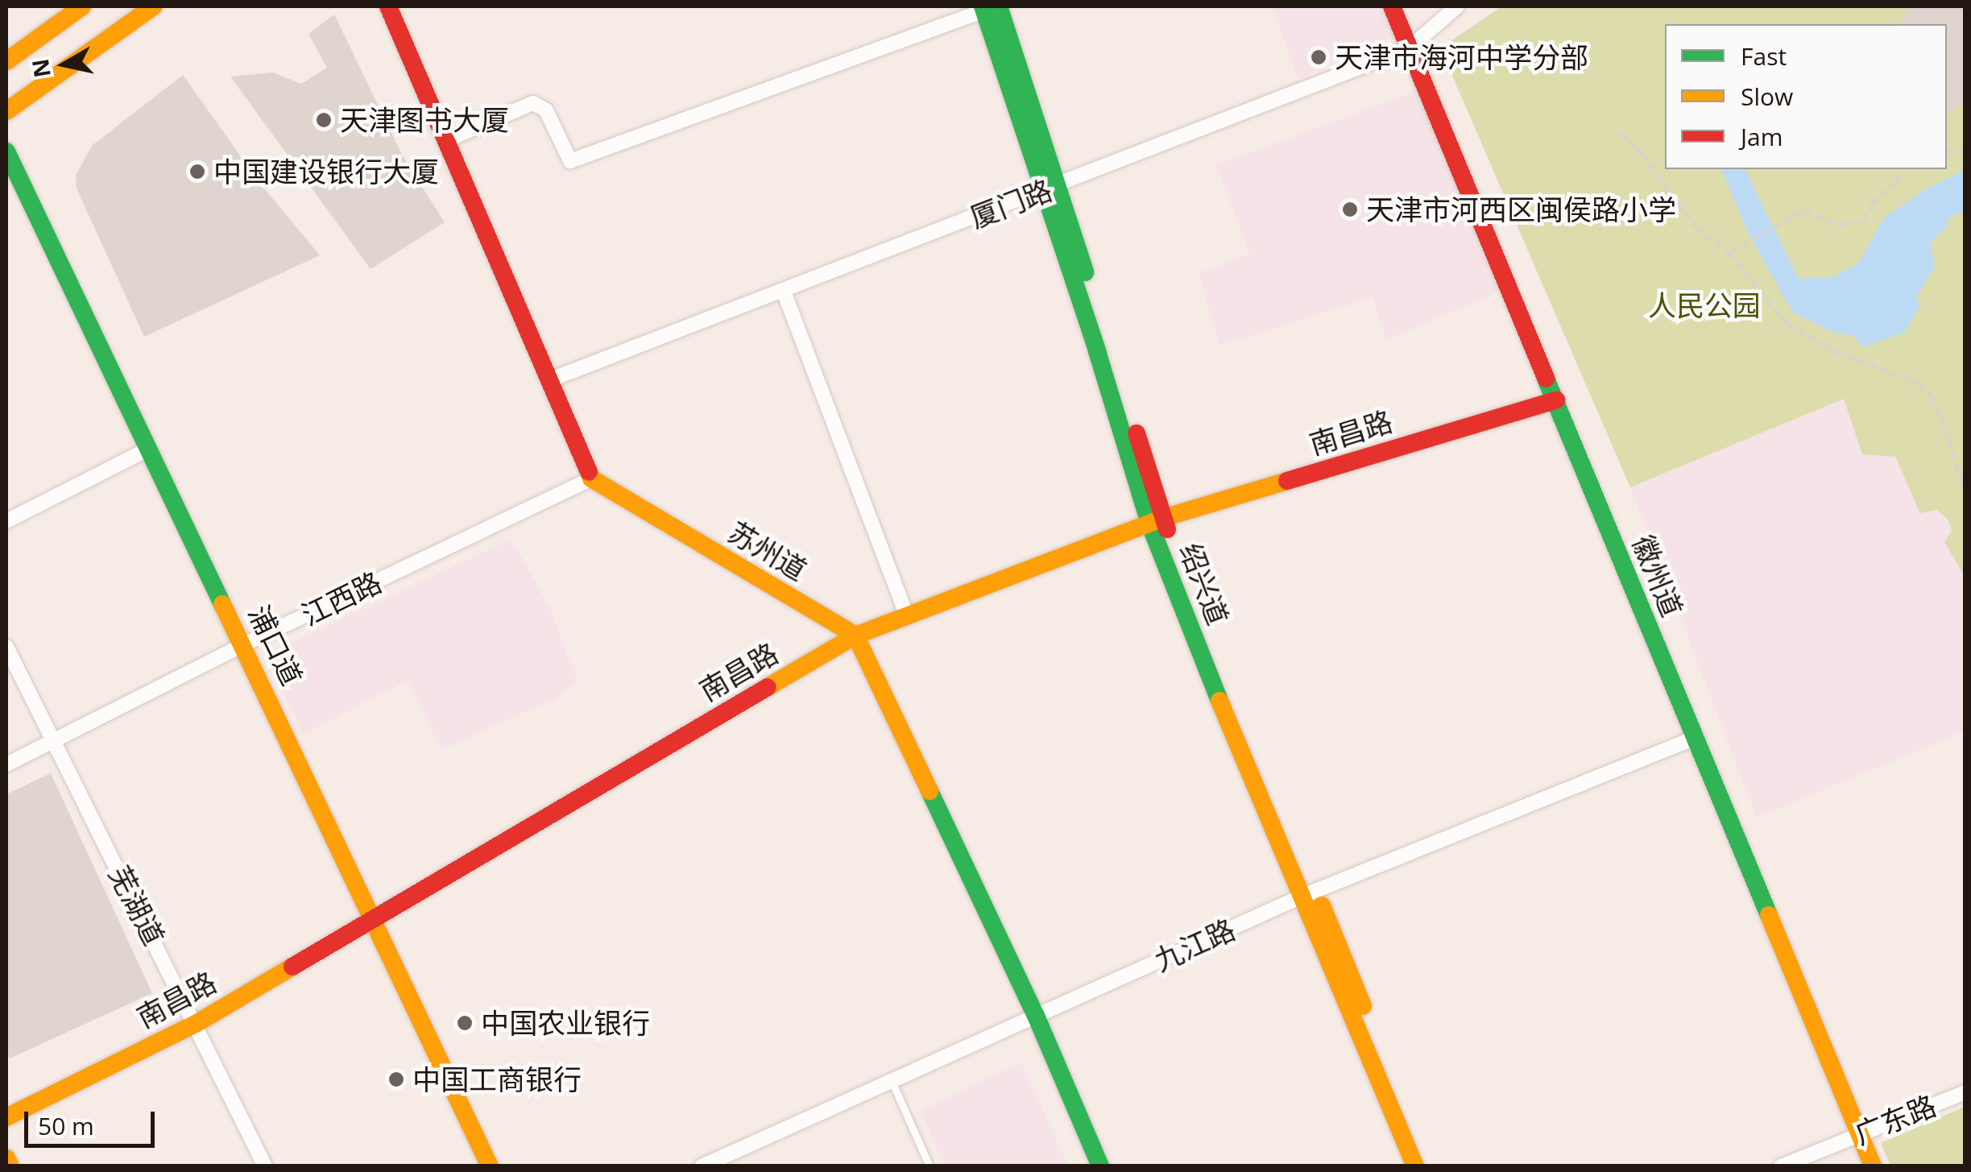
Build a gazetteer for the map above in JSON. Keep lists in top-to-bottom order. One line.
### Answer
{"streets":{"street":["厦门路","南昌路","苏州道","徽州道","绍兴道","江西路","浦口道","芜湖道","九江路","广东路"]},"crossings":[["厦门路","徽州道"],["厦门路","绍兴道"],["南昌路","苏州道"],["南昌路","徽州道"],["南昌路","绍兴道"],["南昌路","浦口道"],["南昌路","芜湖道"],["苏州道","江西路"],["徽州道","九江路"],["徽州道","广东路"],["绍兴道","九江路"],["江西路","浦口道"],["江西路","芜湖道"]],"parks":["人民公园"],"places":["天津市海河中学分部","天津图书大厦","中国建设银行大厦","天津市河西区闽侯路小学","中国农业银行","中国工商银行"],"legend":["Fast","Slow","Jam"],"scale_bar":"50 m","north":"left"}
